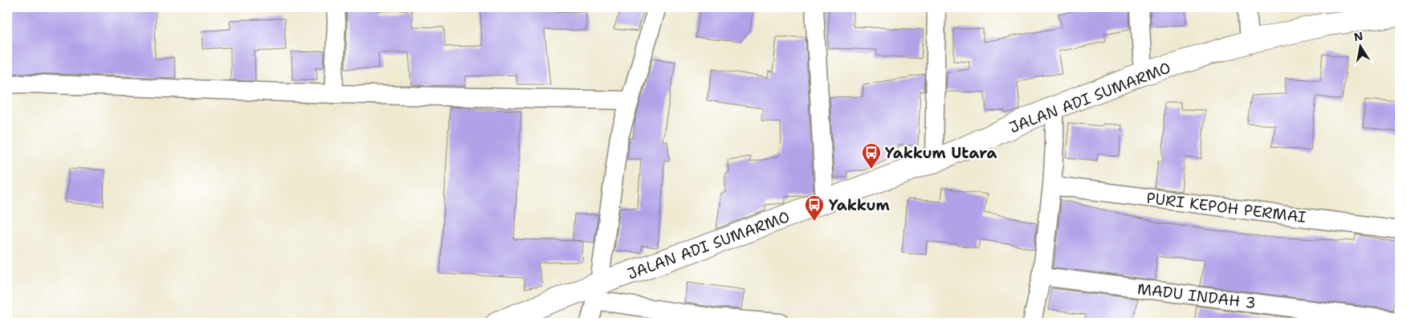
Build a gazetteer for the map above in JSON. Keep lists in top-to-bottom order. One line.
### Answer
{"streets":{"main road":["JALAN ADI SUMARMO"],"street":["PURI KEPOH PERMAI","MADU INDAH 3"]},"places":{"bus stop":["Yakkum Utara","Yakkum"]},"north":"top"}
